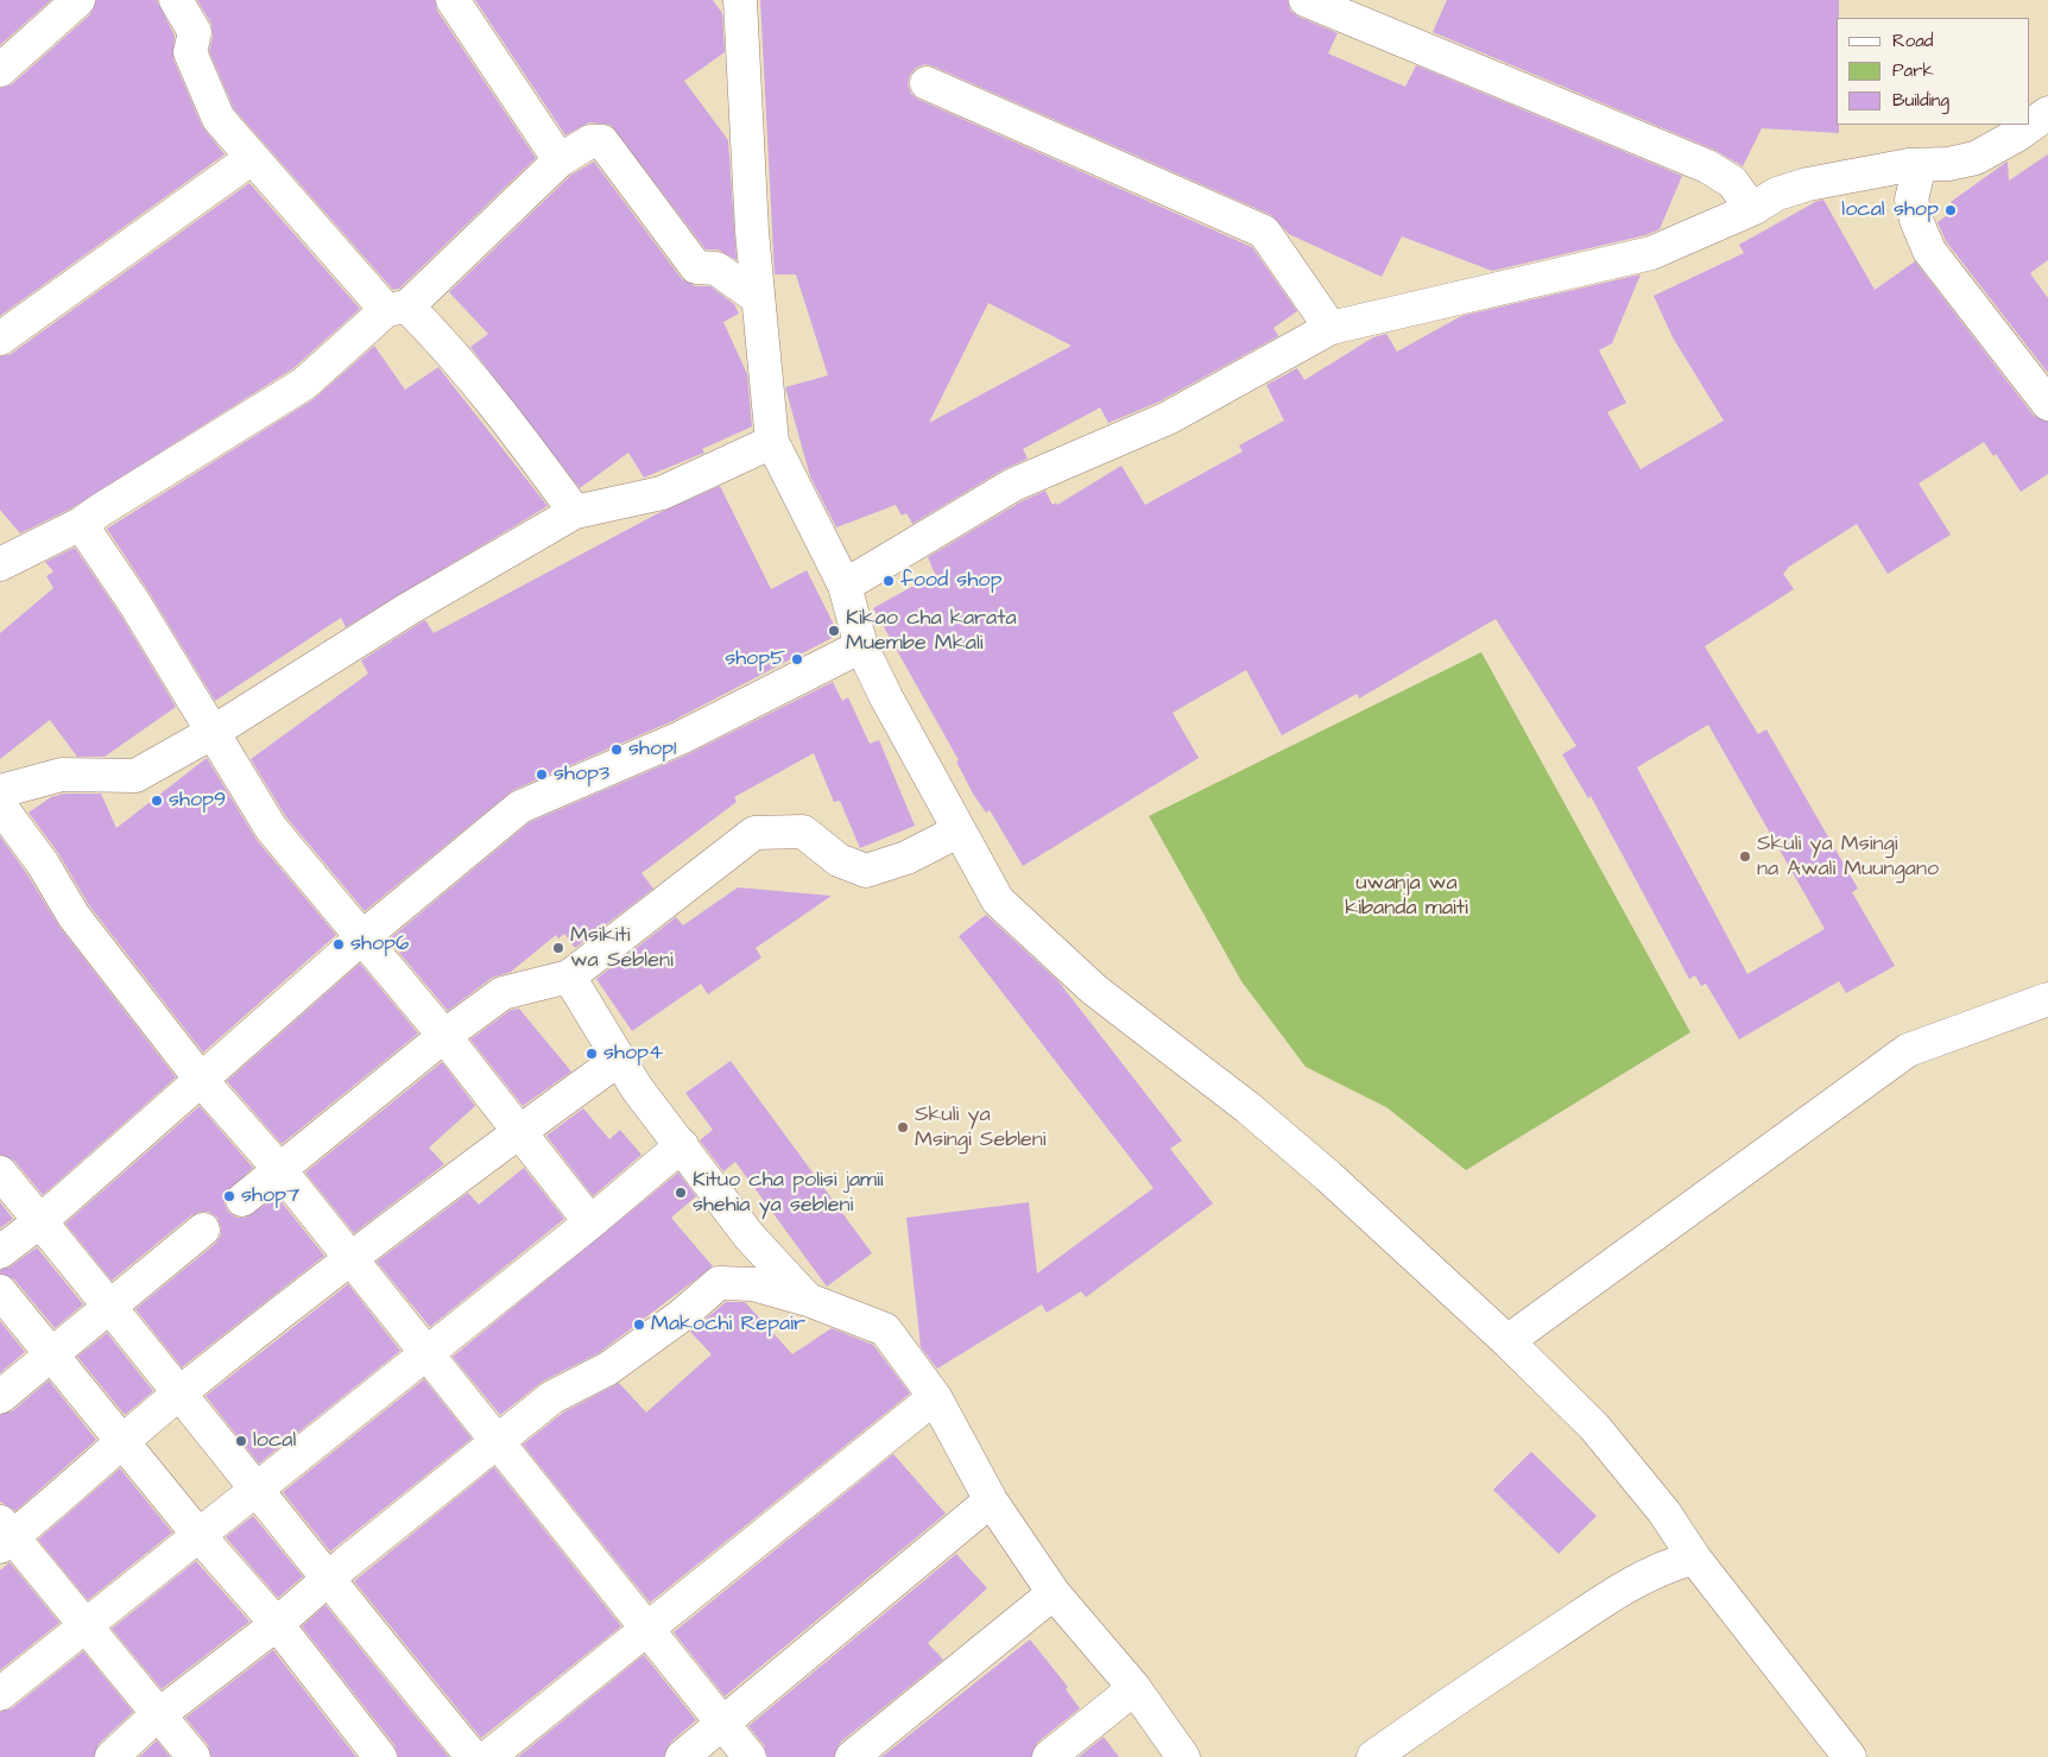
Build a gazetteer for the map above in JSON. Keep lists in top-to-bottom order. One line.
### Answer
{"parks":["uwanja wa kibanda maiti"],"places":["local shop","food shop","Kikao cha karata Muembe Mkali","shop5","shop1","shop3","shop9","Skuli ya Msingi na Awali Muungano","shop6","Msikiti wa Sebleni","shop4","Skuli ya Msingi Sebleni","Kituo cha polisi jamii shehia ya sebleni","shop7","Makochi Repair","local"],"legend":["Road","Park","Building"]}
